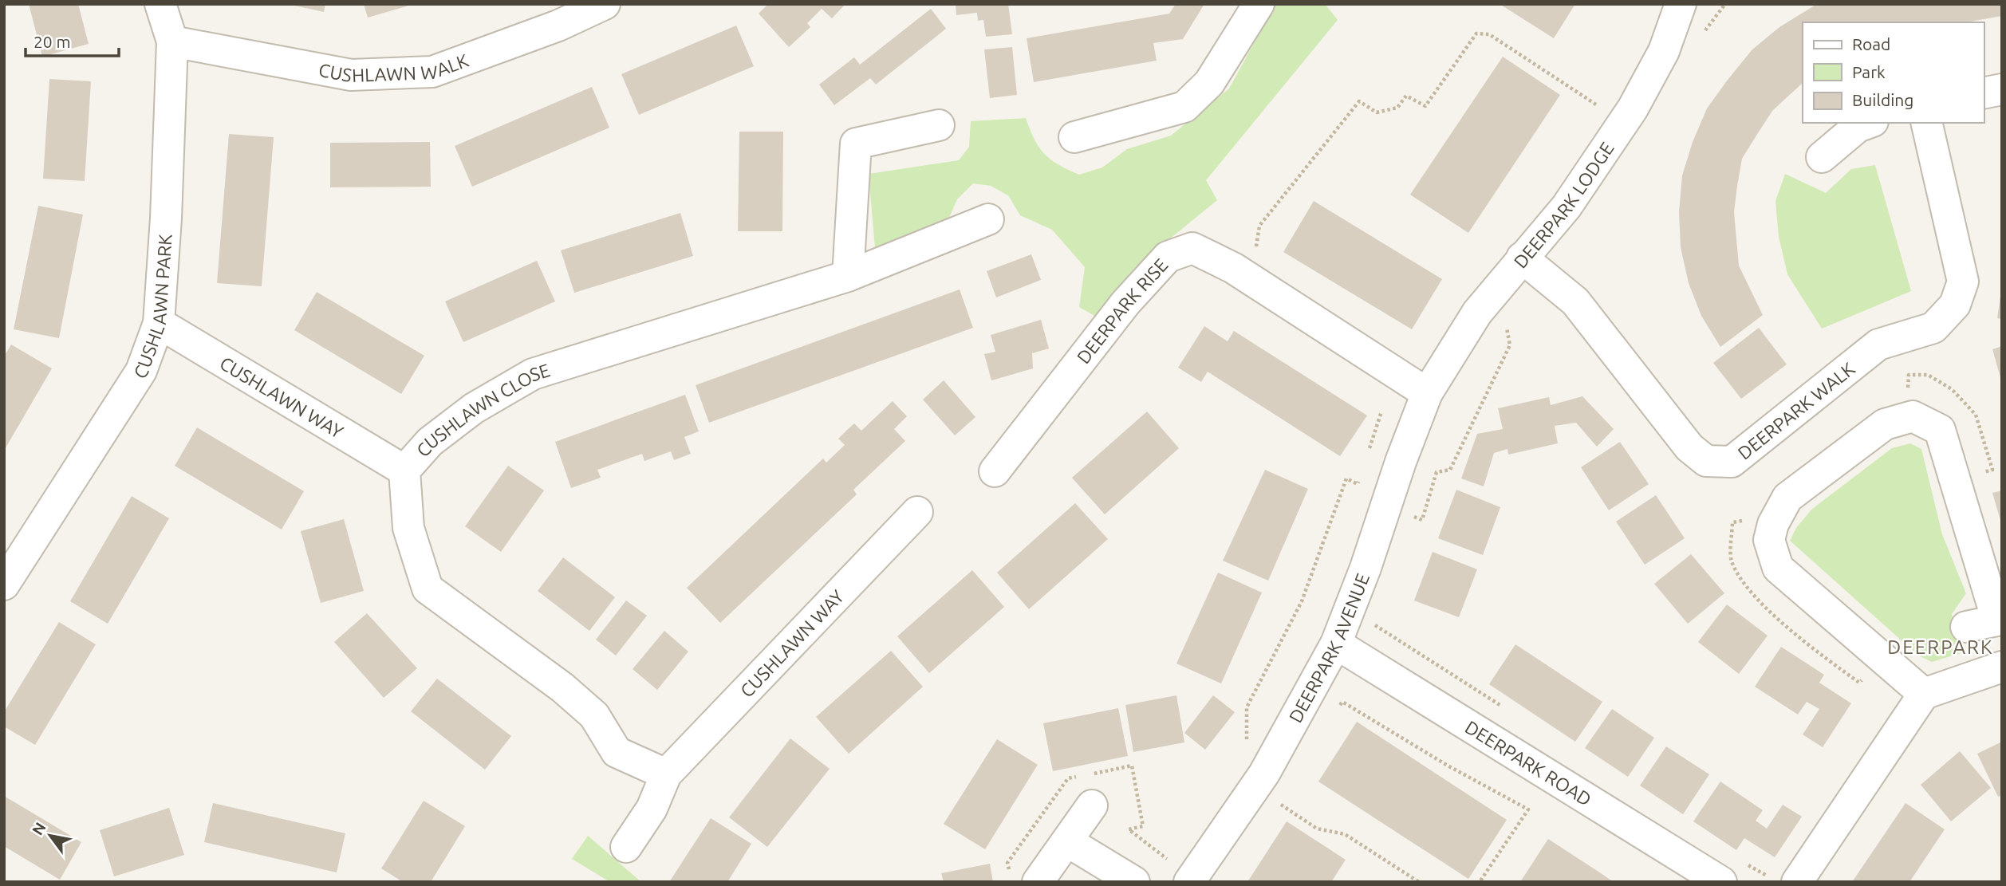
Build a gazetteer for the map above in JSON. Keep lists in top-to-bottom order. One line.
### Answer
{"streets":{"street":["CUSHLAWN WALK","DEERPARK LODGE","CUSHLAWN PARK","DEERPARK RISE","CUSHLAWN WAY","DEERPARK WALK","CUSHLAWN CLOSE","DEERPARK AVENUE","DEERPARK ROAD"]},"crossings":[["CUSHLAWN WALK","CUSHLAWN PARK"],["DEERPARK LODGE","DEERPARK RISE"],["DEERPARK LODGE","DEERPARK WALK"],["DEERPARK LODGE","DEERPARK AVENUE"],["CUSHLAWN PARK","CUSHLAWN WAY"],["DEERPARK RISE","DEERPARK AVENUE"],["CUSHLAWN WAY","CUSHLAWN CLOSE"],["DEERPARK AVENUE","DEERPARK ROAD"]],"districts":["DEERPARK"],"legend":["Road","Park","Building"],"scale_bar":"20 m","north":"top left"}
